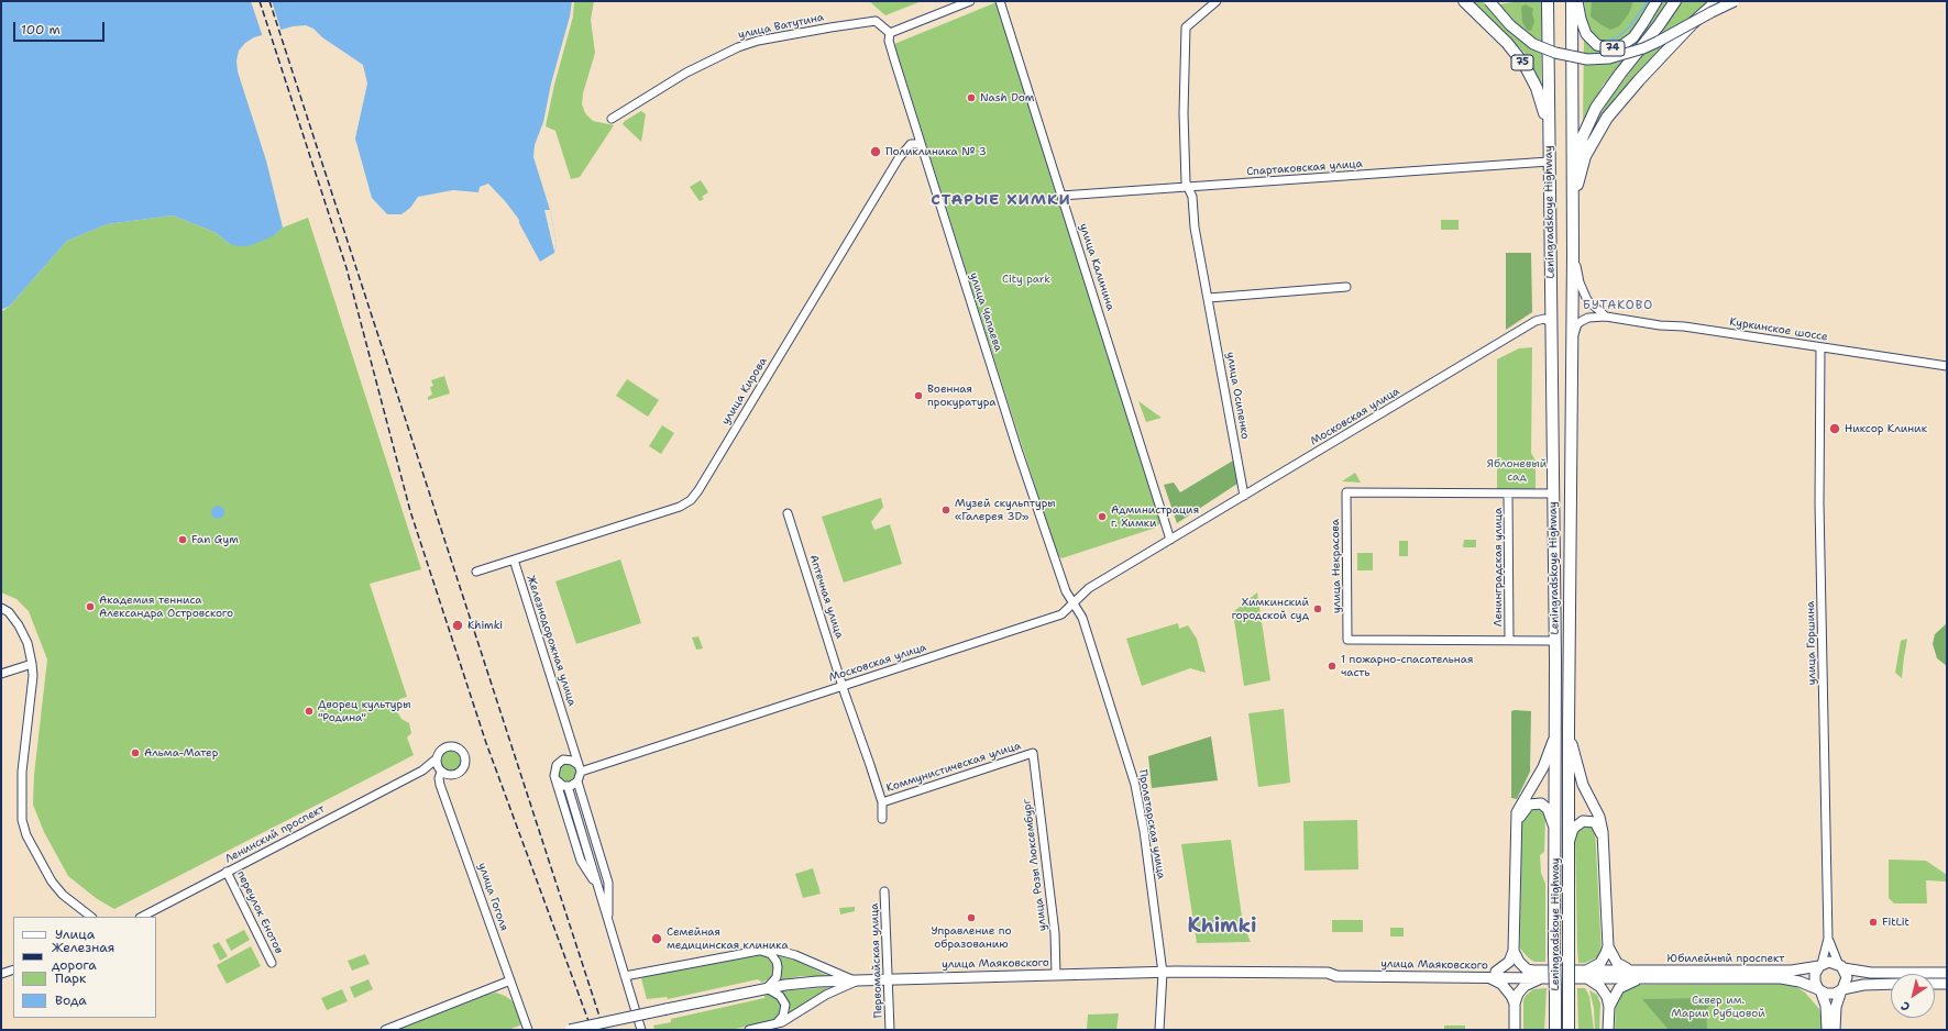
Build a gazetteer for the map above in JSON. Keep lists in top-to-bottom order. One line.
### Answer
{"streets":{"highway":["75","Leningradskoye Highway"],"main road":["74","Юбилейный проспект","улица Маяковского"],"street":["улица Ватутина","Спартаковская улица","улица Калинина","улица Чапаева","Куркинское шоссе","улица Кирова","улица Осипенко","Московская улица","улица Некрасова","Ленинградская улица","Аптечная улица","Железнодорожная улица","улица Горшина","Коммунистическая улица","Пролетарская улица","Ленинский проспект","улица Розы Люксембург","улица Гоголя","переулок Енотов","Первомайская улица"]},"crossings":[["улица Ватутина","улица Чапаева"],["75","Leningradskoye Highway"],["Спартаковская улица","Leningradskoye Highway"],["Спартаковская улица","улица Калинина"],["Спартаковская улица","улица Осипенко"],["Leningradskoye Highway","Куркинское шоссе"],["Leningradskoye Highway","Московская улица"],["Leningradskoye Highway","улица Некрасова"],["улица Калинина","Московская улица"],["улица Чапаева","улица Кирова"],["улица Чапаева","Московская улица"],["улица Чапаева","Пролетарская улица"],["Куркинское шоссе","улица Горшина"],["улица Кирова","Железнодорожная улица"],["улица Осипенко","Московская улица"],["Московская улица","Аптечная улица"],["Московская улица","Железнодорожная улица"],["Московская улица","Пролетарская улица"],["улица Некрасова","Ленинградская улица"],["улица Горшина","Юбилейный проспект"],["Коммунистическая улица","улица Розы Люксембург"],["Пролетарская улица","улица Маяковского"],["Ленинский проспект","улица Гоголя"],["Ленинский проспект","переулок Енотов"],["улица Розы Люксембург","улица Маяковского"],["Первомайская улица","улица Маяковского"]],"districts":["СТАРЫЕ ХИМКИ","БУТАКОВО","Khimki"],"parks":["City park","Яблоневый сад","Сквер им. Марии Рубцовой"],"places":["Nash Dom","Поликлиника № 3","Военная прокуратура","Никсор Клиник","Музей скульптуры «Галерея 3D»","Администрация г. Химки","Fan Gym","Академия тенниса Александра Островского","Химкинский городской суд","Khimki","1 пожарно-спасательная часть","Дворец культуры \"Родина\"","Альма-Матер","Управление по образованию","FitLit","Семейная медицинская клиника"],"legend":["Улица","Железная дорога","Парк","Вода"],"scale_bar":"100 m","north":"bottom left"}
